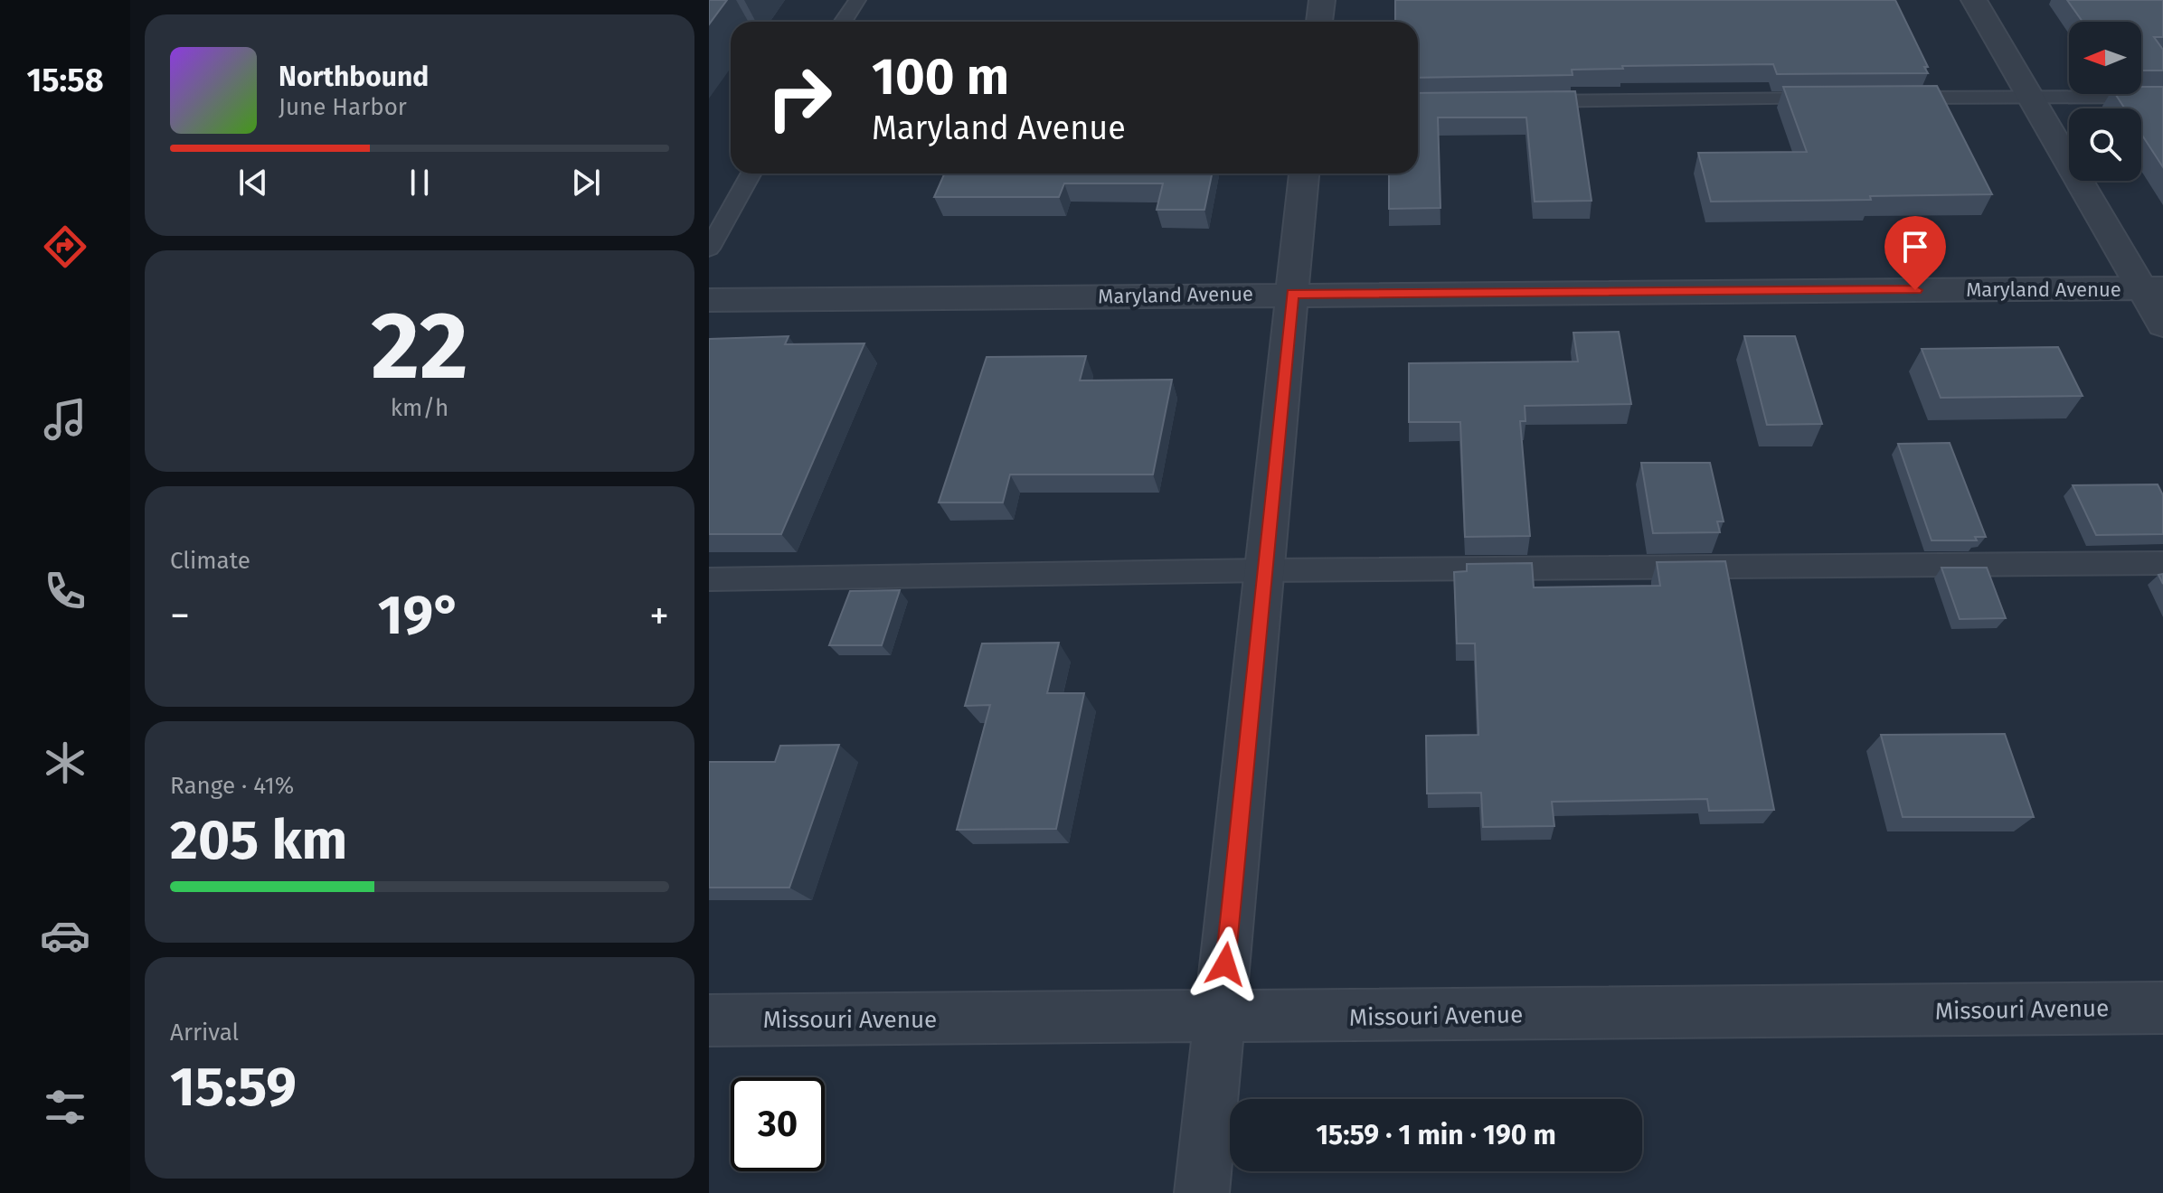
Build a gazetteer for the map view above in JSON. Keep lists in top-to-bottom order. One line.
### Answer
{"streets":{"street":["Maryland Avenue","Missouri Avenue"]},"north":"left","page":{"tabs":"15:58","turn":["100 m","Maryland Avenue"],"song":["Northbound","June Harbor"],"tile":[["22","km/h"],"Climate",["Range · 41%","205 km"],["Arrival","15:59"]],"heat":["−","19°","+"],"limit":"30","trip":"15:59 · 1 min · 190 m"}}
